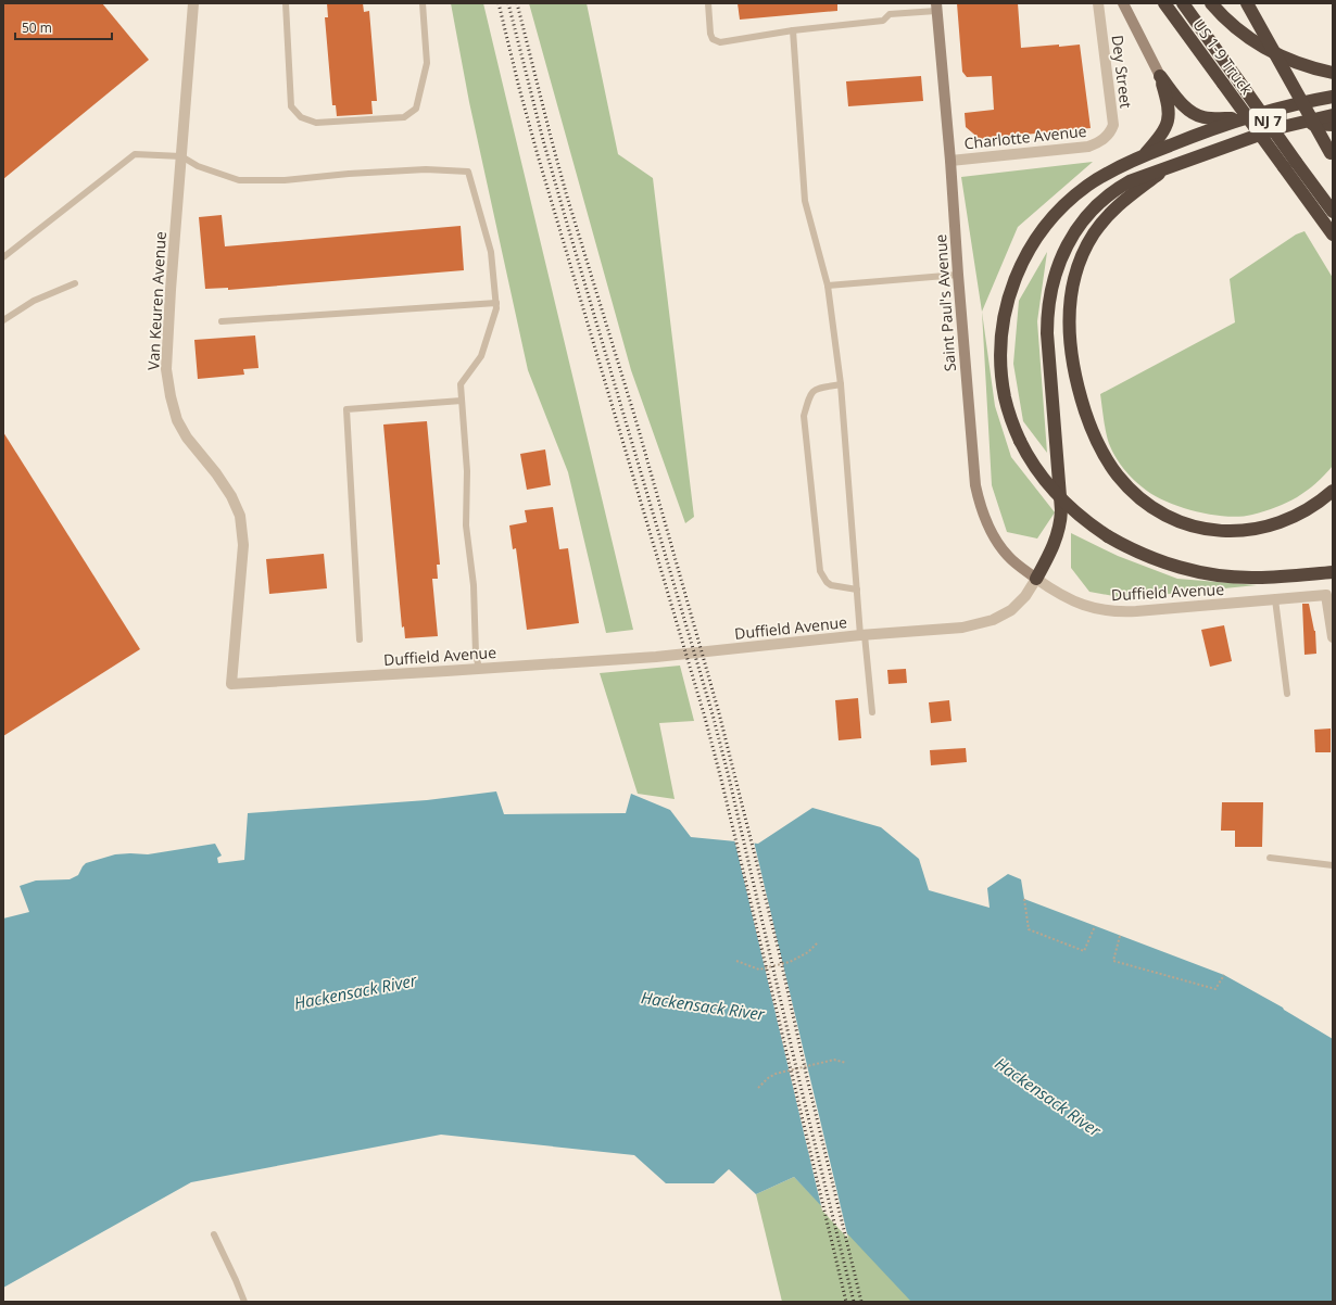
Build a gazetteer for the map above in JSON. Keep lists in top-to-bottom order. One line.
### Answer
{"streets":{"highway":["US 1-9 Truck","NJ 7"],"street":["Dey Street","Charlotte Avenue","Van Keuren Avenue","Saint Paul's Avenue","Duffield Avenue"]},"crossings":[["Dey Street","Charlotte Avenue"],["Charlotte Avenue","Saint Paul's Avenue"],["Van Keuren Avenue","Duffield Avenue"],["Saint Paul's Avenue","Duffield Avenue"]],"water":["Hackensack River"],"scale_bar":"50 m"}
